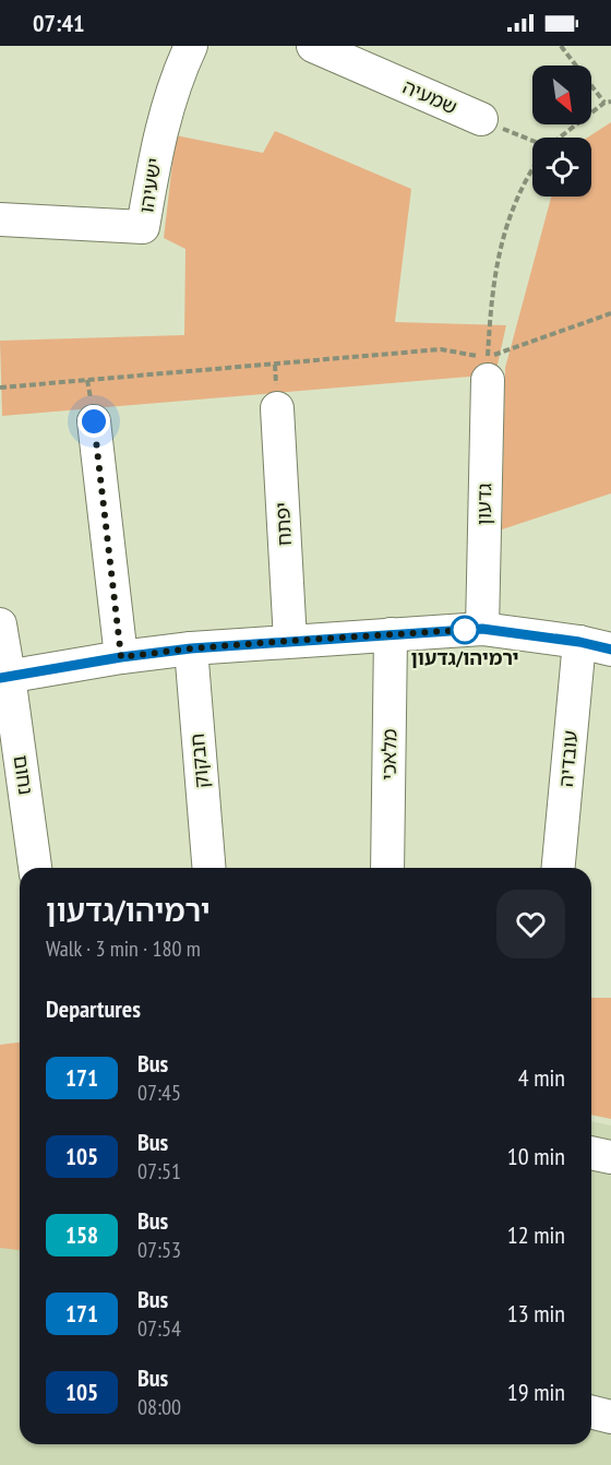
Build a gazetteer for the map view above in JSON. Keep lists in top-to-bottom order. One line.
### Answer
{"streets":{"street":["שמעיה","ישעיהו","גדעון","יפתח","מלאכי","עובדיה","חבקוק","נחום"]},"places":["ירמיהו/גדעון"],"lines":["bus line 171"],"north":"bottom right","page":{"status":"07:41","heading":[["ירמיהו/גדעון","Walk · 3 min · 180 m"],"Departures"],"list":[{"mark":"171","name":"Bus","note":"07:45","value":"4 min"},{"mark":"105","name":"Bus","note":"07:51","value":"10 min"},{"mark":"158","name":"Bus","note":"07:53","value":"12 min"},{"mark":"171","name":"Bus","note":"07:54","value":"13 min"},{"mark":"105","name":"Bus","note":"08:00","value":"19 min"}]}}
